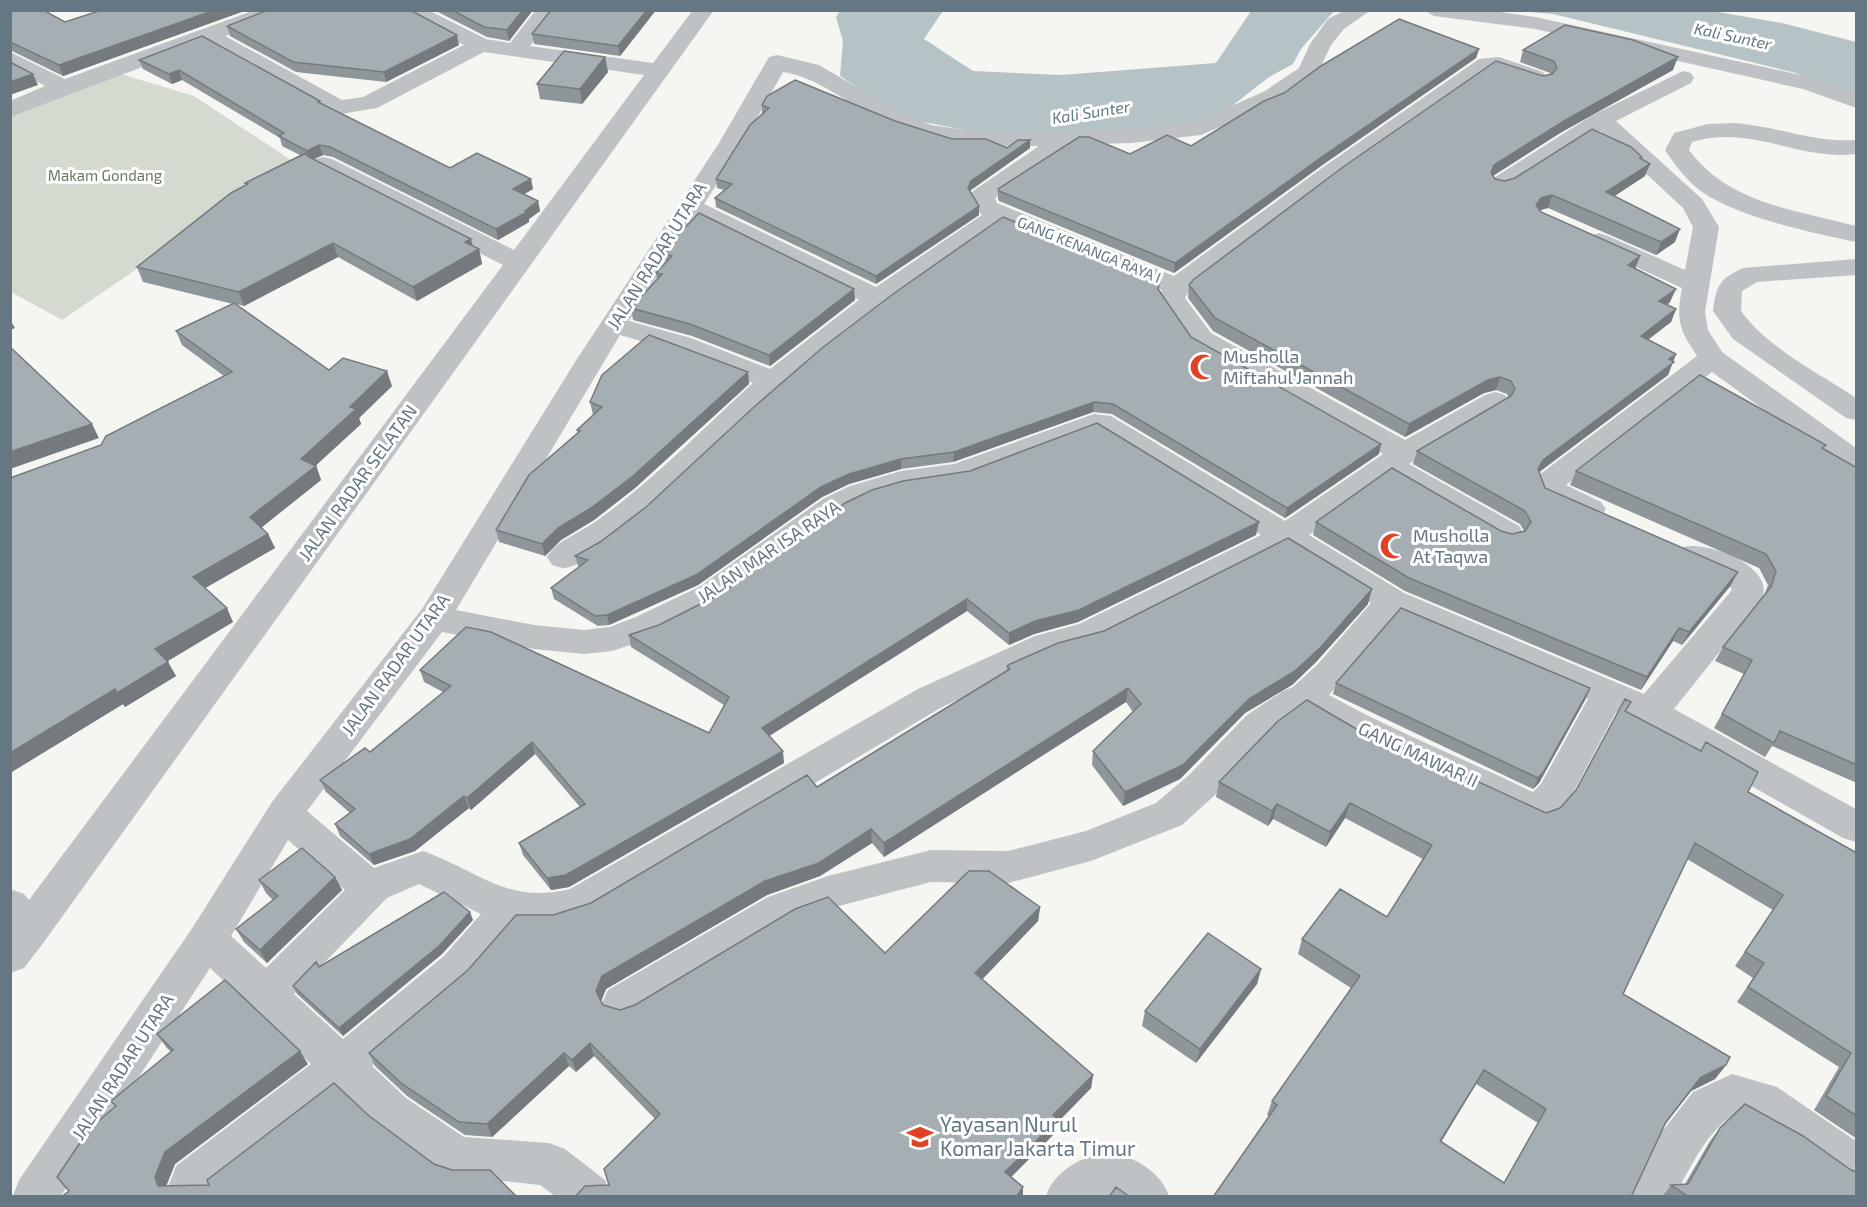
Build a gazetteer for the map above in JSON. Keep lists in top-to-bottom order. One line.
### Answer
{"streets":{"street":["GANG KENANGA RAYA I","JALAN RADAR UTARA","JALAN RADAR SELATAN","JALAN MAR ISA RAYA","GANG MAWAR II"]},"crossings":[["JALAN RADAR UTARA","JALAN MAR ISA RAYA"]],"water":["Kali Sunter"],"parks":["Makam Gondang"],"places":{"mosque":["Musholla Miftahul Jannah","Musholla At Taqwa"],"school or university":["Yayasan Nurul Komar Jakarta Timur"]}}
